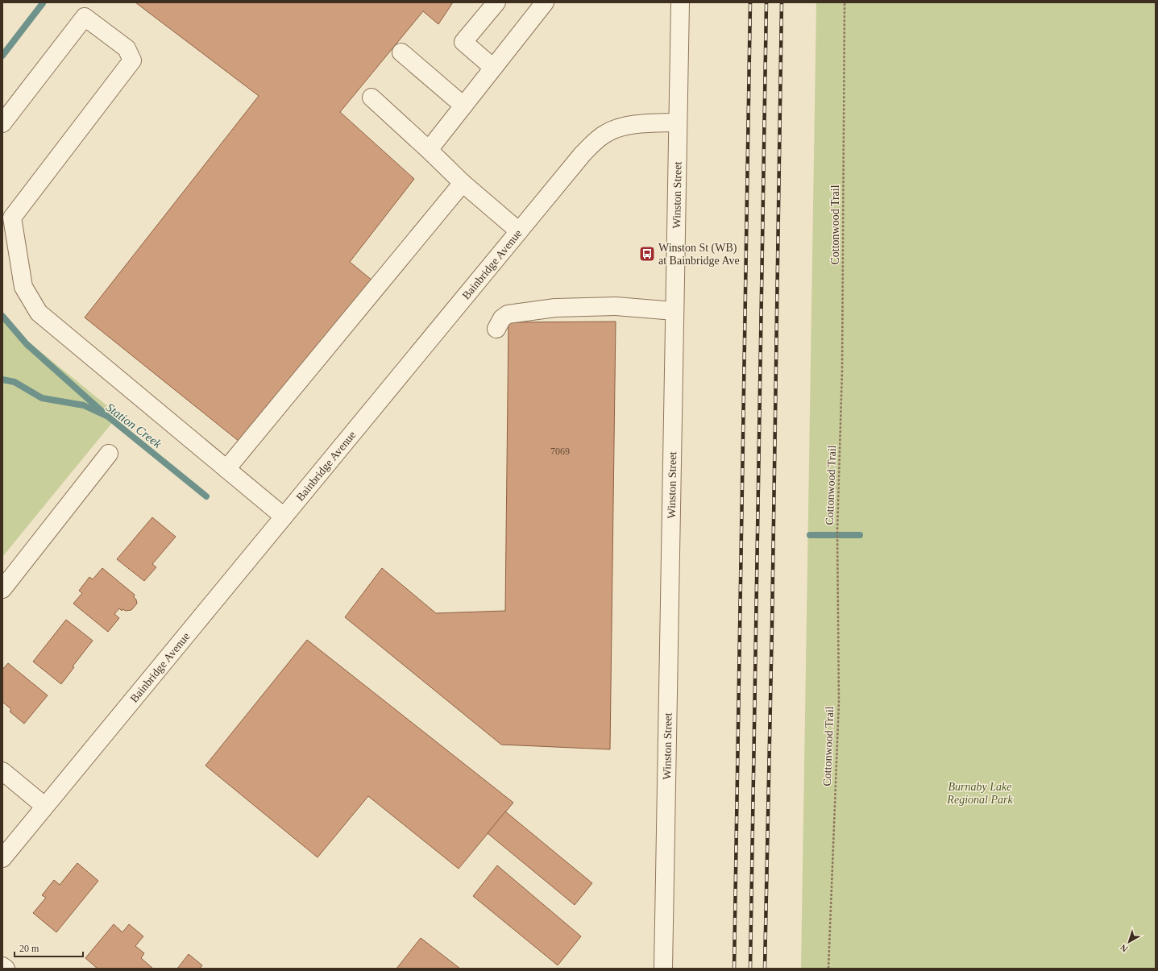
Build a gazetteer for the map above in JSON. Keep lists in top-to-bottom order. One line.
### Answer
{"streets":{"street":["Winston Street","Bainbridge Avenue"],"path":["Cottonwood Trail"]},"crossings":[["Winston Street","Bainbridge Avenue"]],"water":["Station Creek"],"parks":["Burnaby Lake Regional Park"],"places":{"bus stop":["Winston St (WB) at Bainbridge Ave"]},"house_numbers":["7069"],"scale_bar":"20 m","north":"bottom left"}
